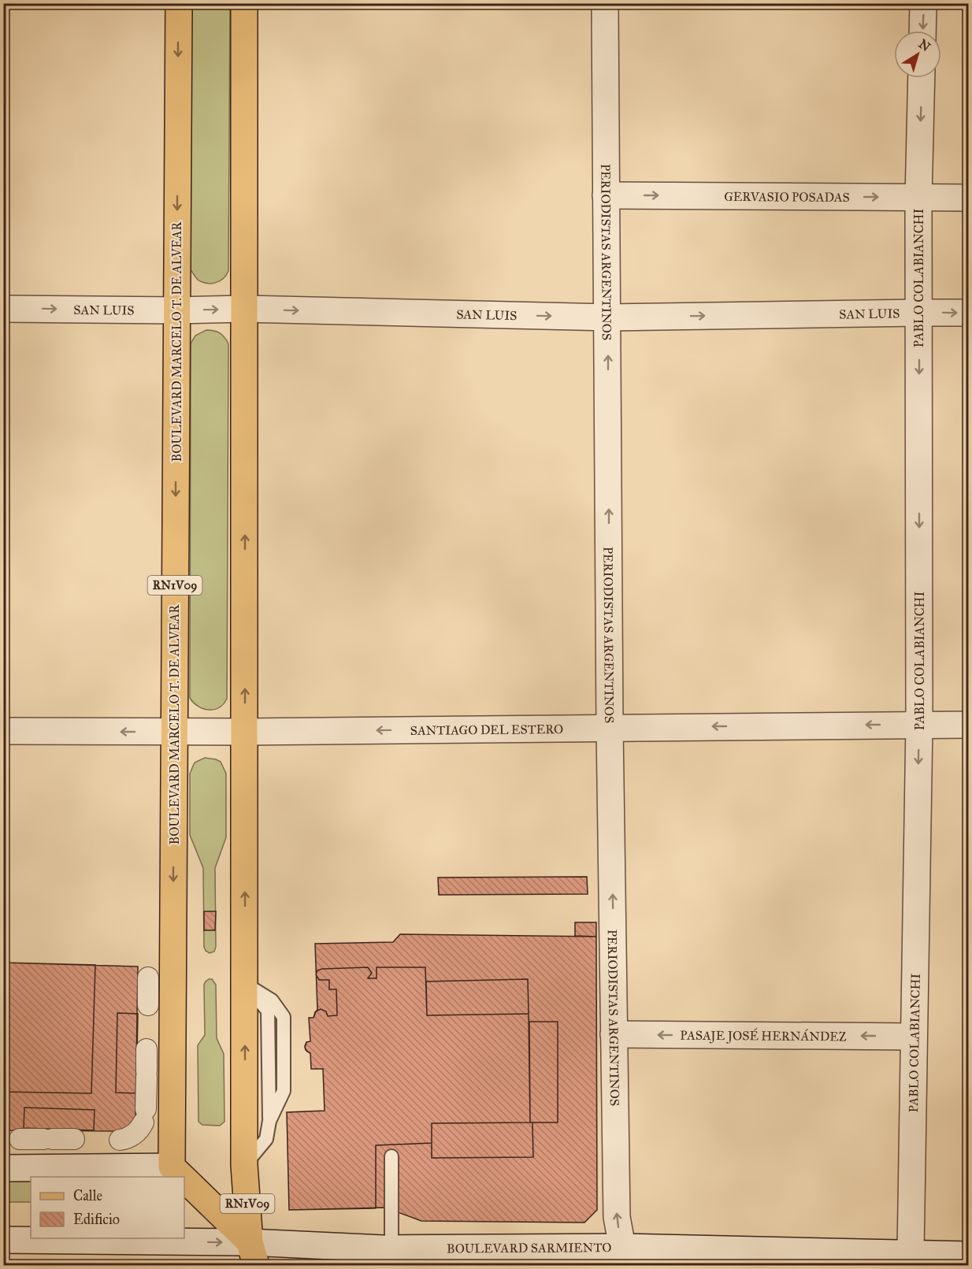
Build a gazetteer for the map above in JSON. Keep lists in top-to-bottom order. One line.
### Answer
{"streets":{"main road":["BOULEVARD MARCELO T. DE ALVEAR","RN1V09"],"street":["GERVASIO POSADAS","PERIODISTAS ARGENTINOS","PABLO COLABIANCHI","SAN LUIS","SANTIAGO DEL ESTERO","PASAJE JOSÉ HERNÁNDEZ","BOULEVARD SARMIENTO"]},"crossings":[["GERVASIO POSADAS","PERIODISTAS ARGENTINOS"],["GERVASIO POSADAS","PABLO COLABIANCHI"],["PERIODISTAS ARGENTINOS","SAN LUIS"],["PERIODISTAS ARGENTINOS","SANTIAGO DEL ESTERO"],["PERIODISTAS ARGENTINOS","PASAJE JOSÉ HERNÁNDEZ"],["PERIODISTAS ARGENTINOS","BOULEVARD SARMIENTO"],["PABLO COLABIANCHI","SAN LUIS"],["PABLO COLABIANCHI","SANTIAGO DEL ESTERO"],["PABLO COLABIANCHI","PASAJE JOSÉ HERNÁNDEZ"],["PABLO COLABIANCHI","BOULEVARD SARMIENTO"],["SAN LUIS","BOULEVARD MARCELO T. DE ALVEAR"],["SAN LUIS","RN1V09"],["BOULEVARD MARCELO T. DE ALVEAR","RN1V09"],["BOULEVARD MARCELO T. DE ALVEAR","SANTIAGO DEL ESTERO"],["RN1V09","SANTIAGO DEL ESTERO"],["RN1V09","BOULEVARD SARMIENTO"]],"one_way":["GERVASIO POSADAS","PERIODISTAS ARGENTINOS","PABLO COLABIANCHI","SAN LUIS","SANTIAGO DEL ESTERO","PASAJE JOSÉ HERNÁNDEZ"],"legend":["Calle","Edificio"],"north":"top right"}
